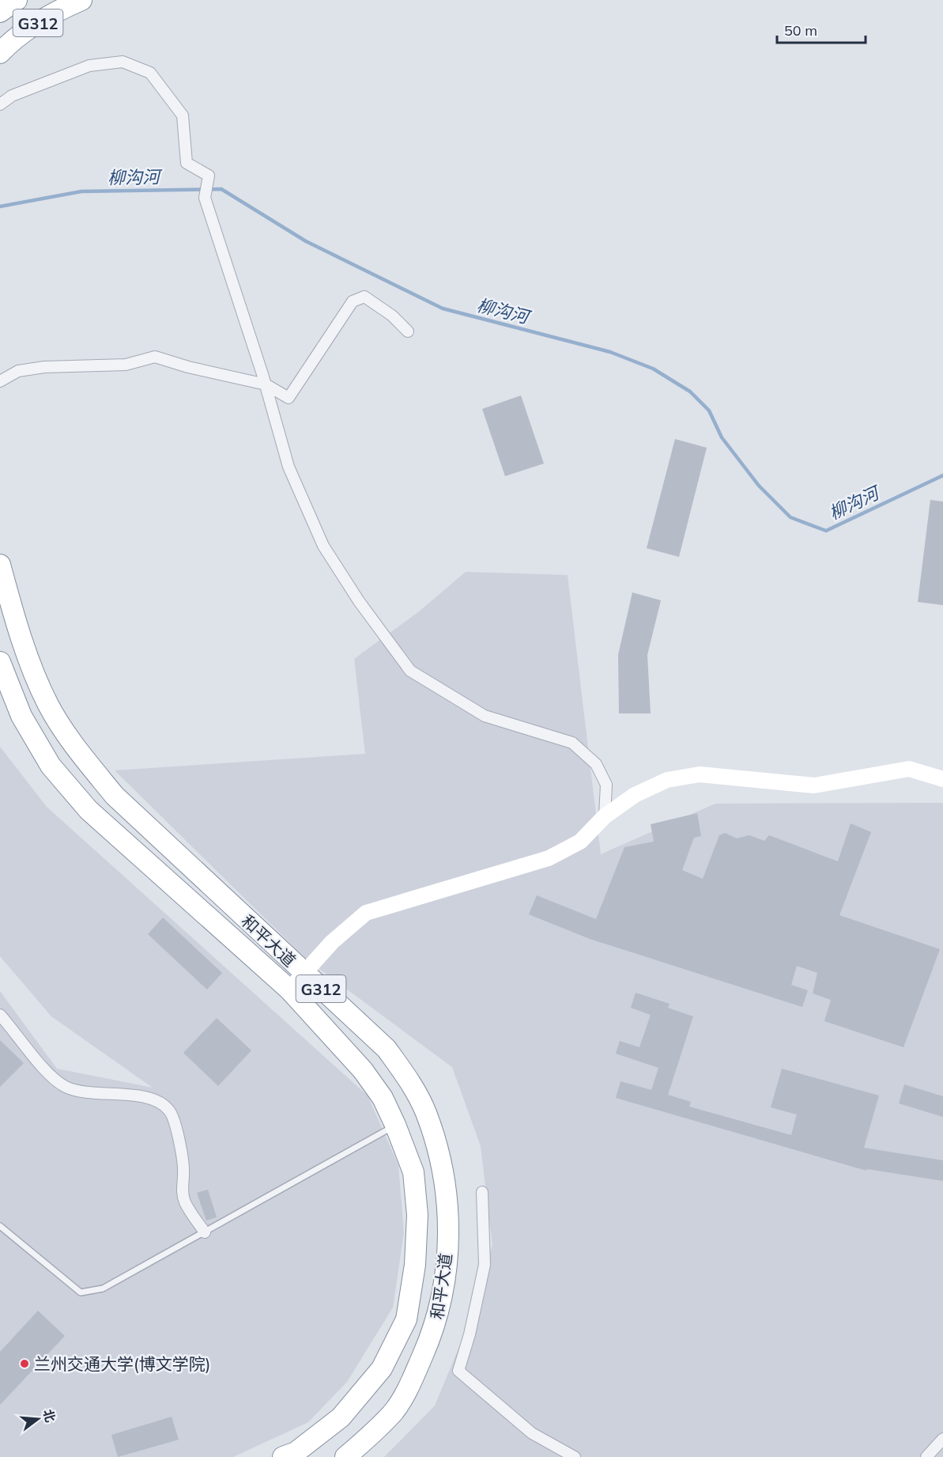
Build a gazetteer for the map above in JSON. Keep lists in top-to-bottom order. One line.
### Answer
{"streets":{"highway":["G312","和平大道"]},"water":["柳沟河"],"places":["兰州交通大学(博文学院)"],"scale_bar":"50 m","north":"right"}
